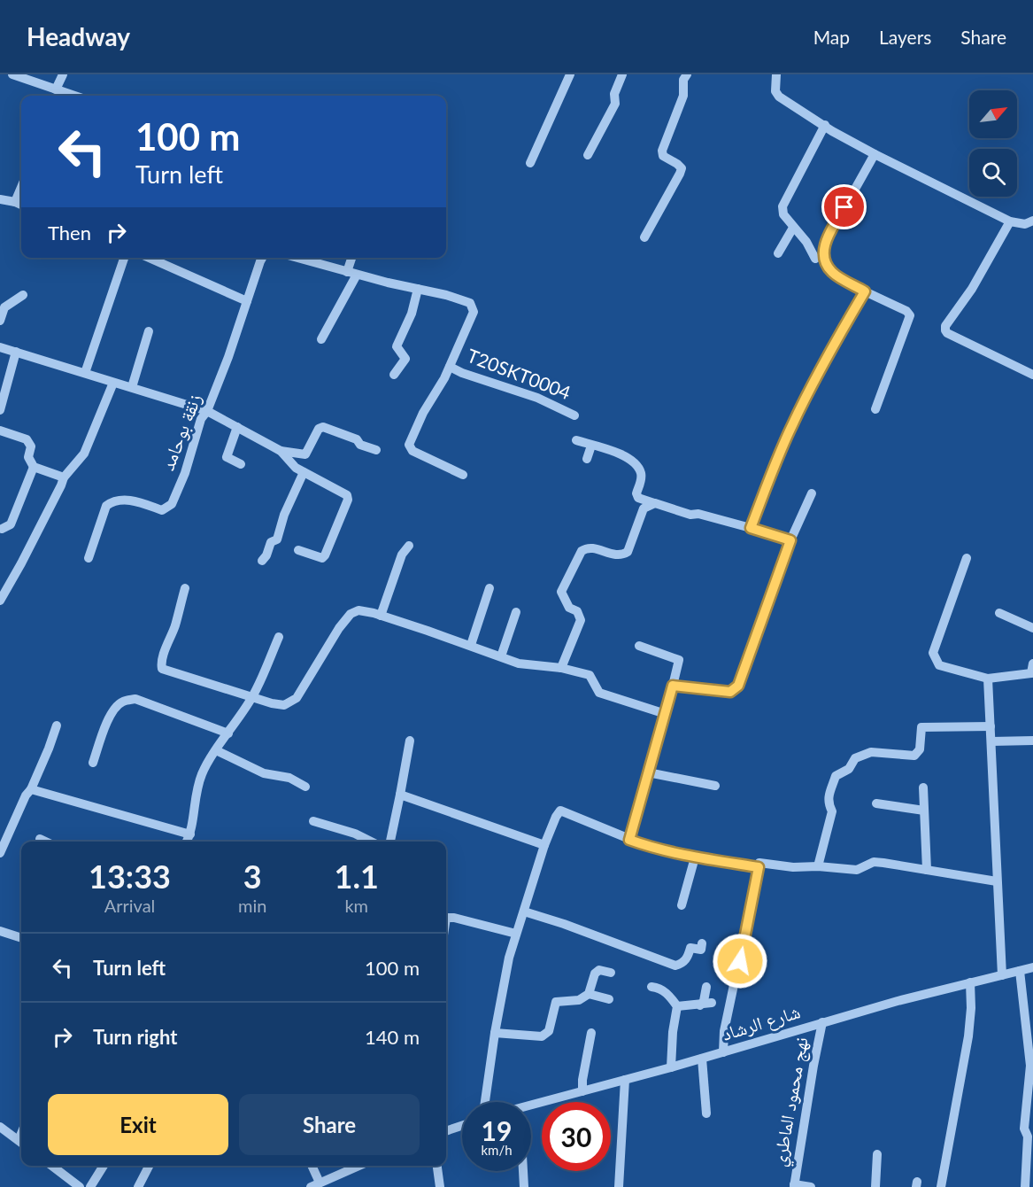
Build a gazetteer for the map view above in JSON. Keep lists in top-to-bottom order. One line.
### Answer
{"streets":{"street":["T20SKT0004","زنقة بوحامد","شارع الرشاد","نهج محمود الماطري"]},"crossings":[["شارع الرشاد","نهج محمود الماطري"]],"north":"top right","page":{"header":"Headway","nav":["Map","Layers","Share"],"turn":["100 m","Turn left"],"then":"Then","eta":["13:33","Arrival","3","min","1.1","km"],"list":[{"name":"Turn left","value":"100 m"},{"name":"Turn right","value":"140 m"}],"buttons":["Exit","Share"],"speed":"19 km/h","limit":"30"}}
